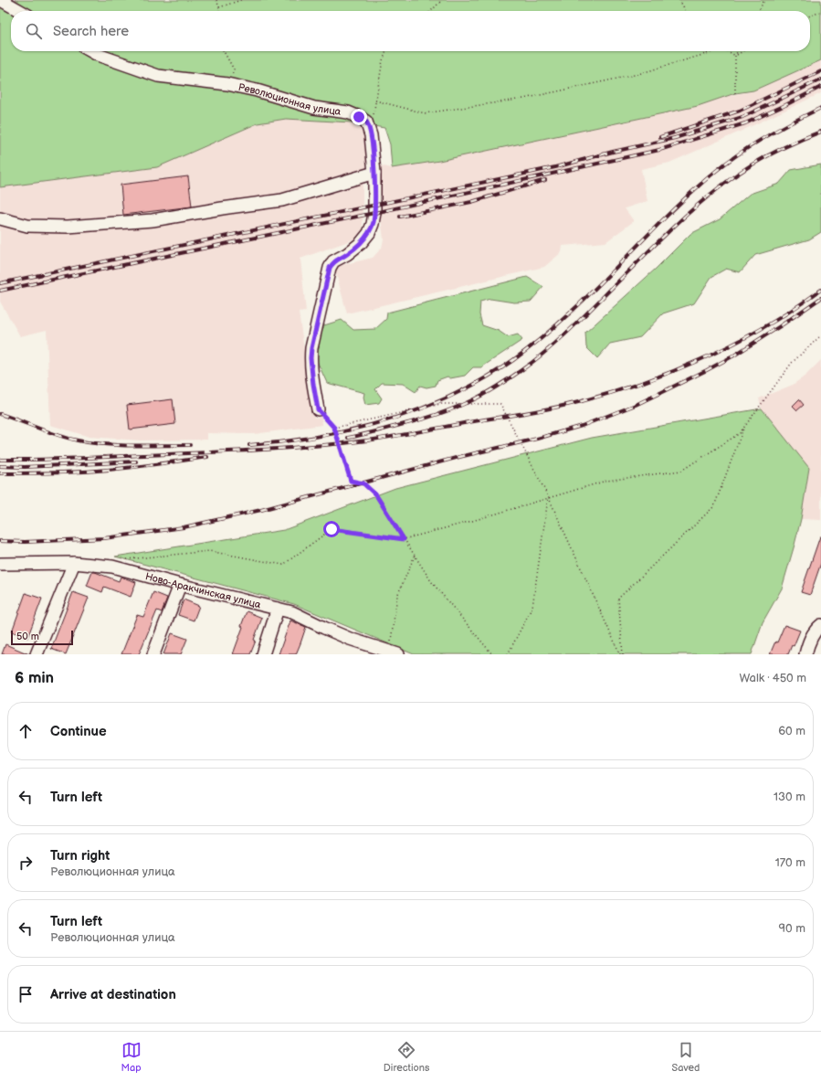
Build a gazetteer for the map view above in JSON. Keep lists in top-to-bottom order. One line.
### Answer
{"streets":{"street":["Революционная улица","Ново-Аракчинская улица"]},"scale_bar":"50 m","page":{"search":"Search here","scale":"50 m","heading":["6 min","Walk · 450 m"],"list":[["Continue","60 m"],["Turn left","130 m"],["Turn right","Революционная улица","170 m"],["Turn left","Революционная улица","90 m"],"Arrive at destination"],"nav":["Map","Directions","Saved"]}}
